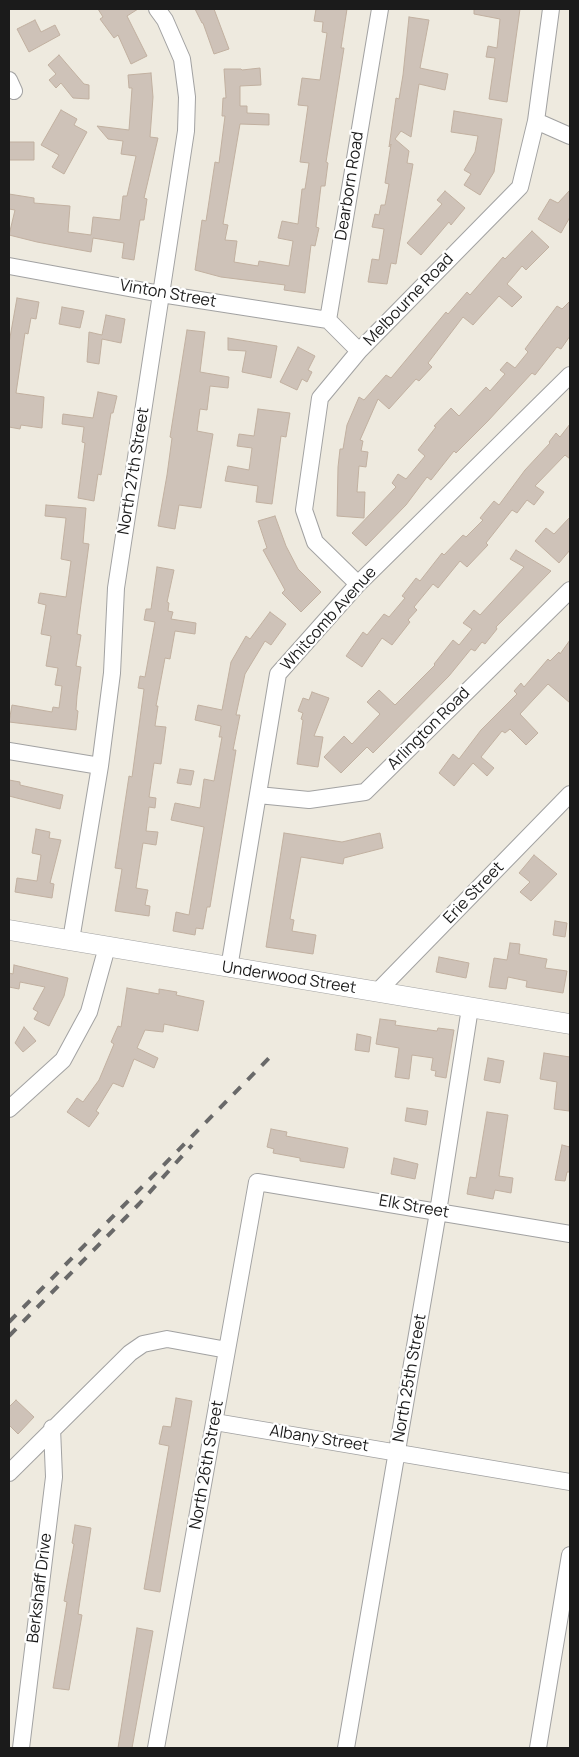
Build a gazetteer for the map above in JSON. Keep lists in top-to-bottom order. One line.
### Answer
{"streets":{"street":["Dearborn Road","Vinton Street","Melbourne Road","North 27th Street","Whitcomb Avenue","Arlington Road","Erie Street","Underwood Street","Elk Street","North 25th Street","Albany Street","North 26th Street","Berkshaff Drive"]},"crossings":[["Dearborn Road","Vinton Street"],["Vinton Street","North 27th Street"],["Melbourne Road","Whitcomb Avenue"],["North 27th Street","Underwood Street"],["Whitcomb Avenue","Arlington Road"],["Whitcomb Avenue","Underwood Street"],["Erie Street","Underwood Street"],["Underwood Street","North 25th Street"],["Elk Street","North 25th Street"],["Elk Street","North 26th Street"],["North 25th Street","Albany Street"],["Albany Street","North 26th Street"]]}
